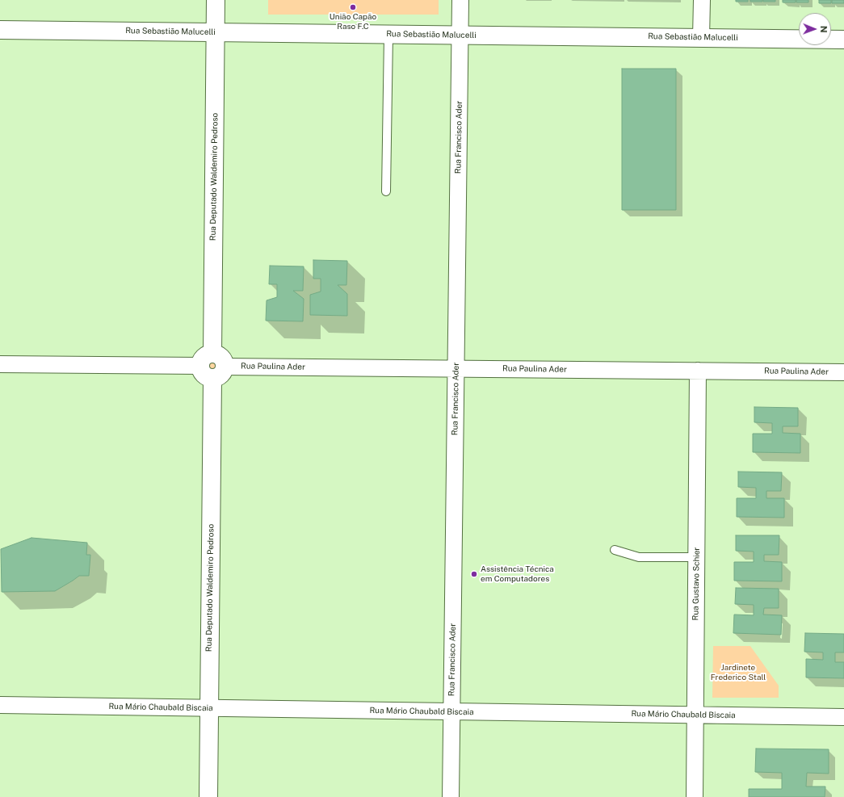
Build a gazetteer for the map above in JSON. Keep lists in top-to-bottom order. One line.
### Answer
{"streets":{"street":["Rua Sebastião Malucelli","Rua Francisco Ader","Rua Deputado Waldemiro Pedroso","Rua Paulina Ader","Rua Gustavo Schier","Rua Mário Chaubald Biscaia"]},"crossings":[["Rua Sebastião Malucelli","Rua Francisco Ader"],["Rua Sebastião Malucelli","Rua Deputado Waldemiro Pedroso"],["Rua Francisco Ader","Rua Paulina Ader"],["Rua Francisco Ader","Rua Mário Chaubald Biscaia"],["Rua Deputado Waldemiro Pedroso","Rua Paulina Ader"],["Rua Deputado Waldemiro Pedroso","Rua Mário Chaubald Biscaia"],["Rua Paulina Ader","Rua Gustavo Schier"],["Rua Gustavo Schier","Rua Mário Chaubald Biscaia"]],"parks":["Jardinete Frederico Stall"],"places":["União Capão Raso F.C","Assistência Técnica em Computadores"],"north":"right"}
